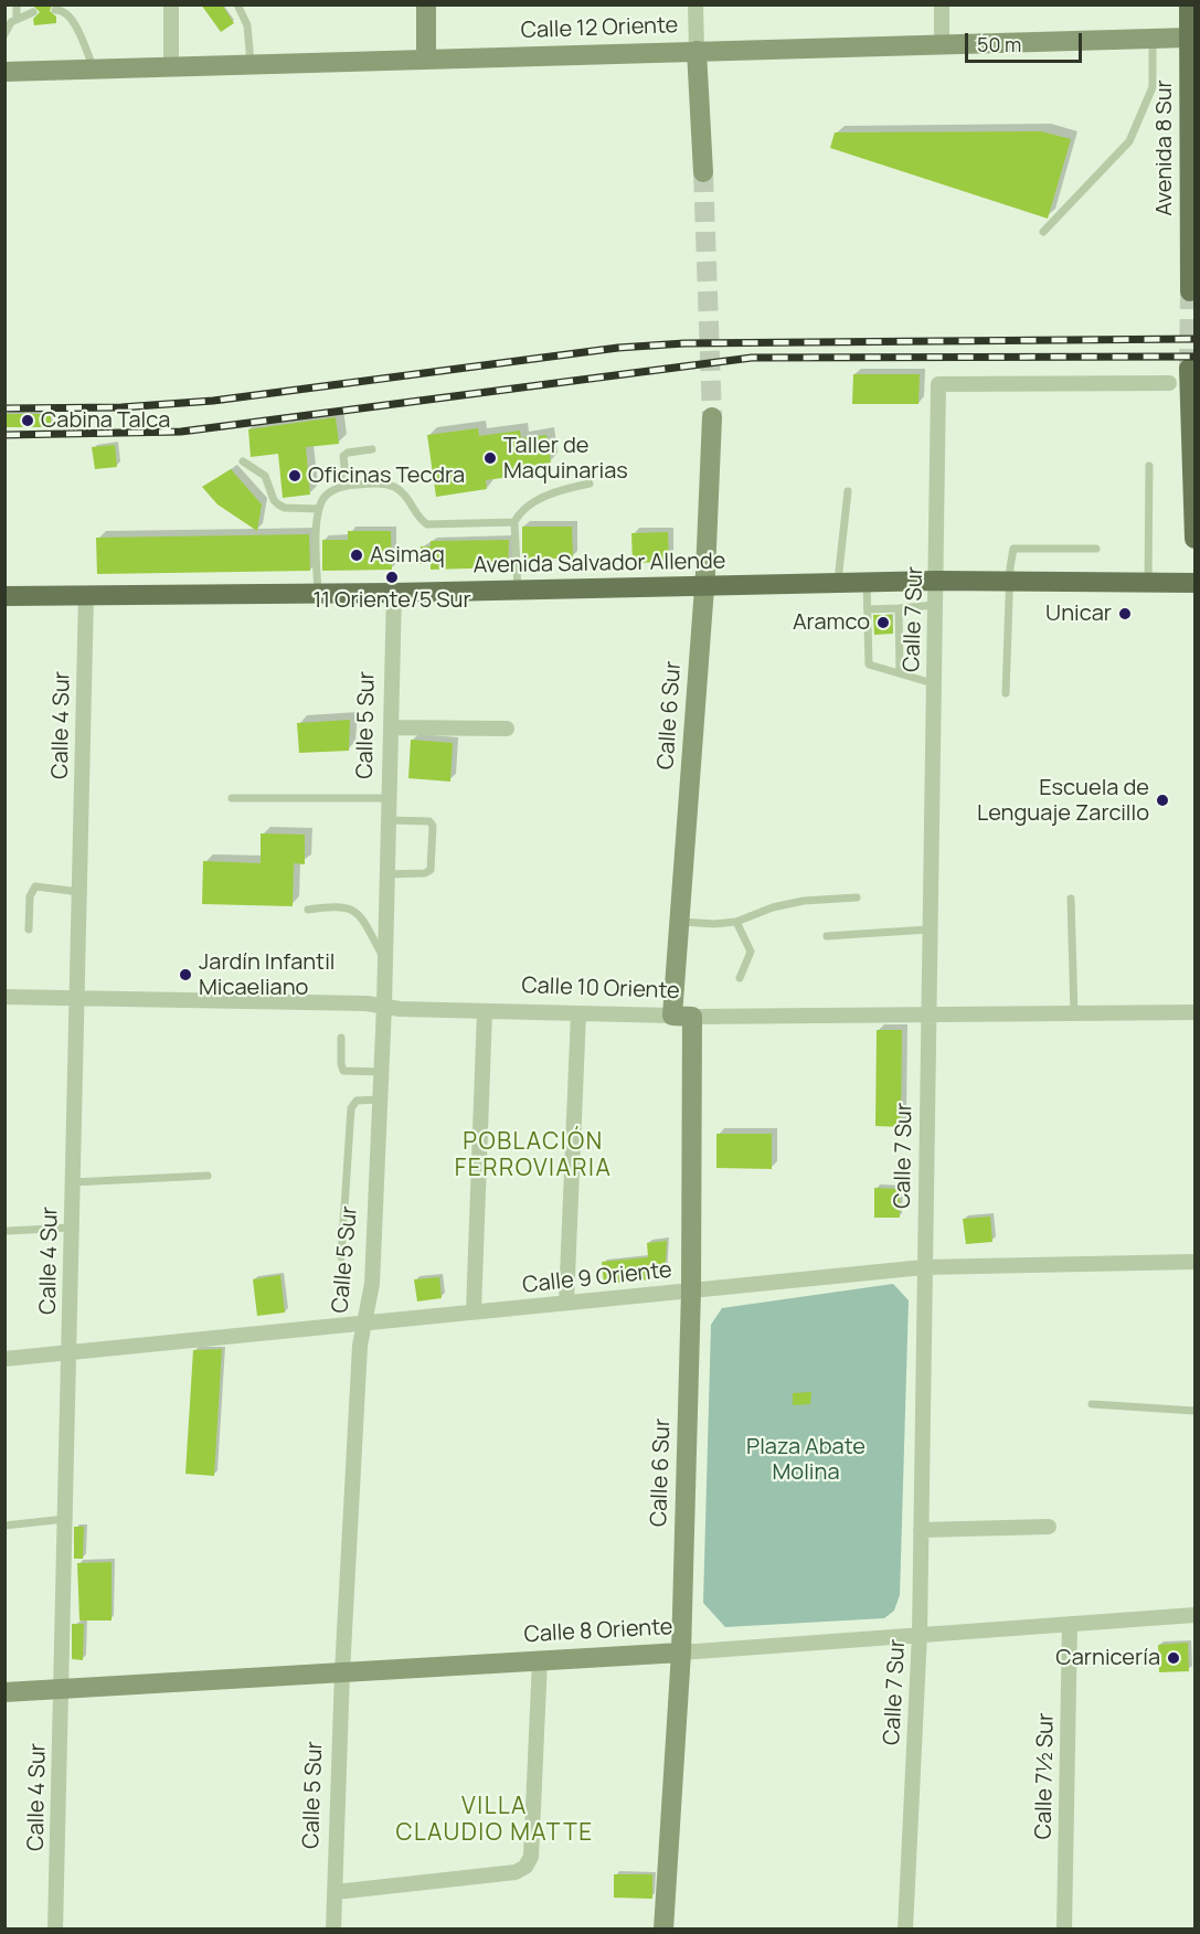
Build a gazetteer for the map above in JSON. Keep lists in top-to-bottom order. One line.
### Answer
{"streets":{"main road":["Avenida 8 Sur","Avenida Salvador Allende"],"street":["Calle 12 Oriente","Calle 7 Sur","Calle 6 Sur","Calle 4 Sur","Calle 5 Sur","Calle 10 Oriente","Calle 9 Oriente","Calle 8 Oriente","Calle 7½ Sur"]},"crossings":[["Calle 12 Oriente","Avenida 8 Sur"],["Avenida Salvador Allende","Calle 7 Sur"],["Avenida Salvador Allende","Calle 6 Sur"],["Avenida Salvador Allende","Calle 4 Sur"],["Avenida Salvador Allende","Calle 5 Sur"],["Calle 7 Sur","Calle 10 Oriente"],["Calle 7 Sur","Calle 9 Oriente"],["Calle 7 Sur","Calle 8 Oriente"],["Calle 6 Sur","Calle 10 Oriente"],["Calle 6 Sur","Calle 9 Oriente"],["Calle 6 Sur","Calle 8 Oriente"],["Calle 4 Sur","Calle 10 Oriente"],["Calle 4 Sur","Calle 9 Oriente"],["Calle 4 Sur","Calle 8 Oriente"],["Calle 5 Sur","Calle 10 Oriente"],["Calle 5 Sur","Calle 9 Oriente"],["Calle 5 Sur","Calle 8 Oriente"],["Calle 8 Oriente","Calle 7½ Sur"]],"districts":["POBLACIÓN FERROVIARIA","VILLA CLAUDIO MATTE"],"parks":["Plaza Abate Molina"],"places":["Cabina Talca","Taller de Maquinarias","Oficinas Tecdra","Asimaq","11 Oriente/5 Sur","Unicar","Aramco","Escuela de Lenguaje Zarcillo","Jardín Infantil Micaeliano","Carnicería"],"scale_bar":"50 m"}
